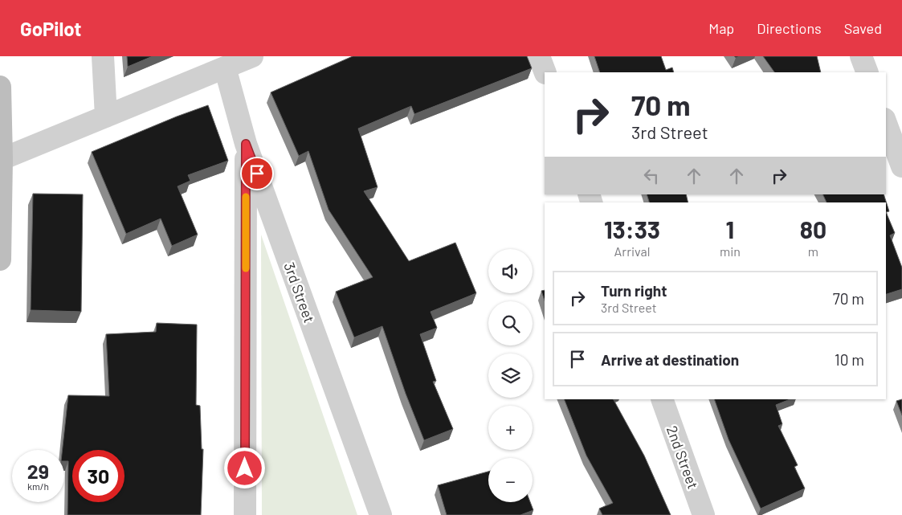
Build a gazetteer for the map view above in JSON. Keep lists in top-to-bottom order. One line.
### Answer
{"streets":{"street":["3rd Street","2nd Street"]},"page":{"header":"GoPilot","nav":["Map","Directions","Saved"],"turn":["70 m","3rd Street"],"eta":["13:33","Arrival","1","min","80","m"],"map_buttons":["+","−"],"list":[{"name":"Turn right","note":"3rd Street","value":"70 m"},{"name":"Arrive at destination","value":"10 m"}],"speed":"29 km/h","limit":"30"}}
